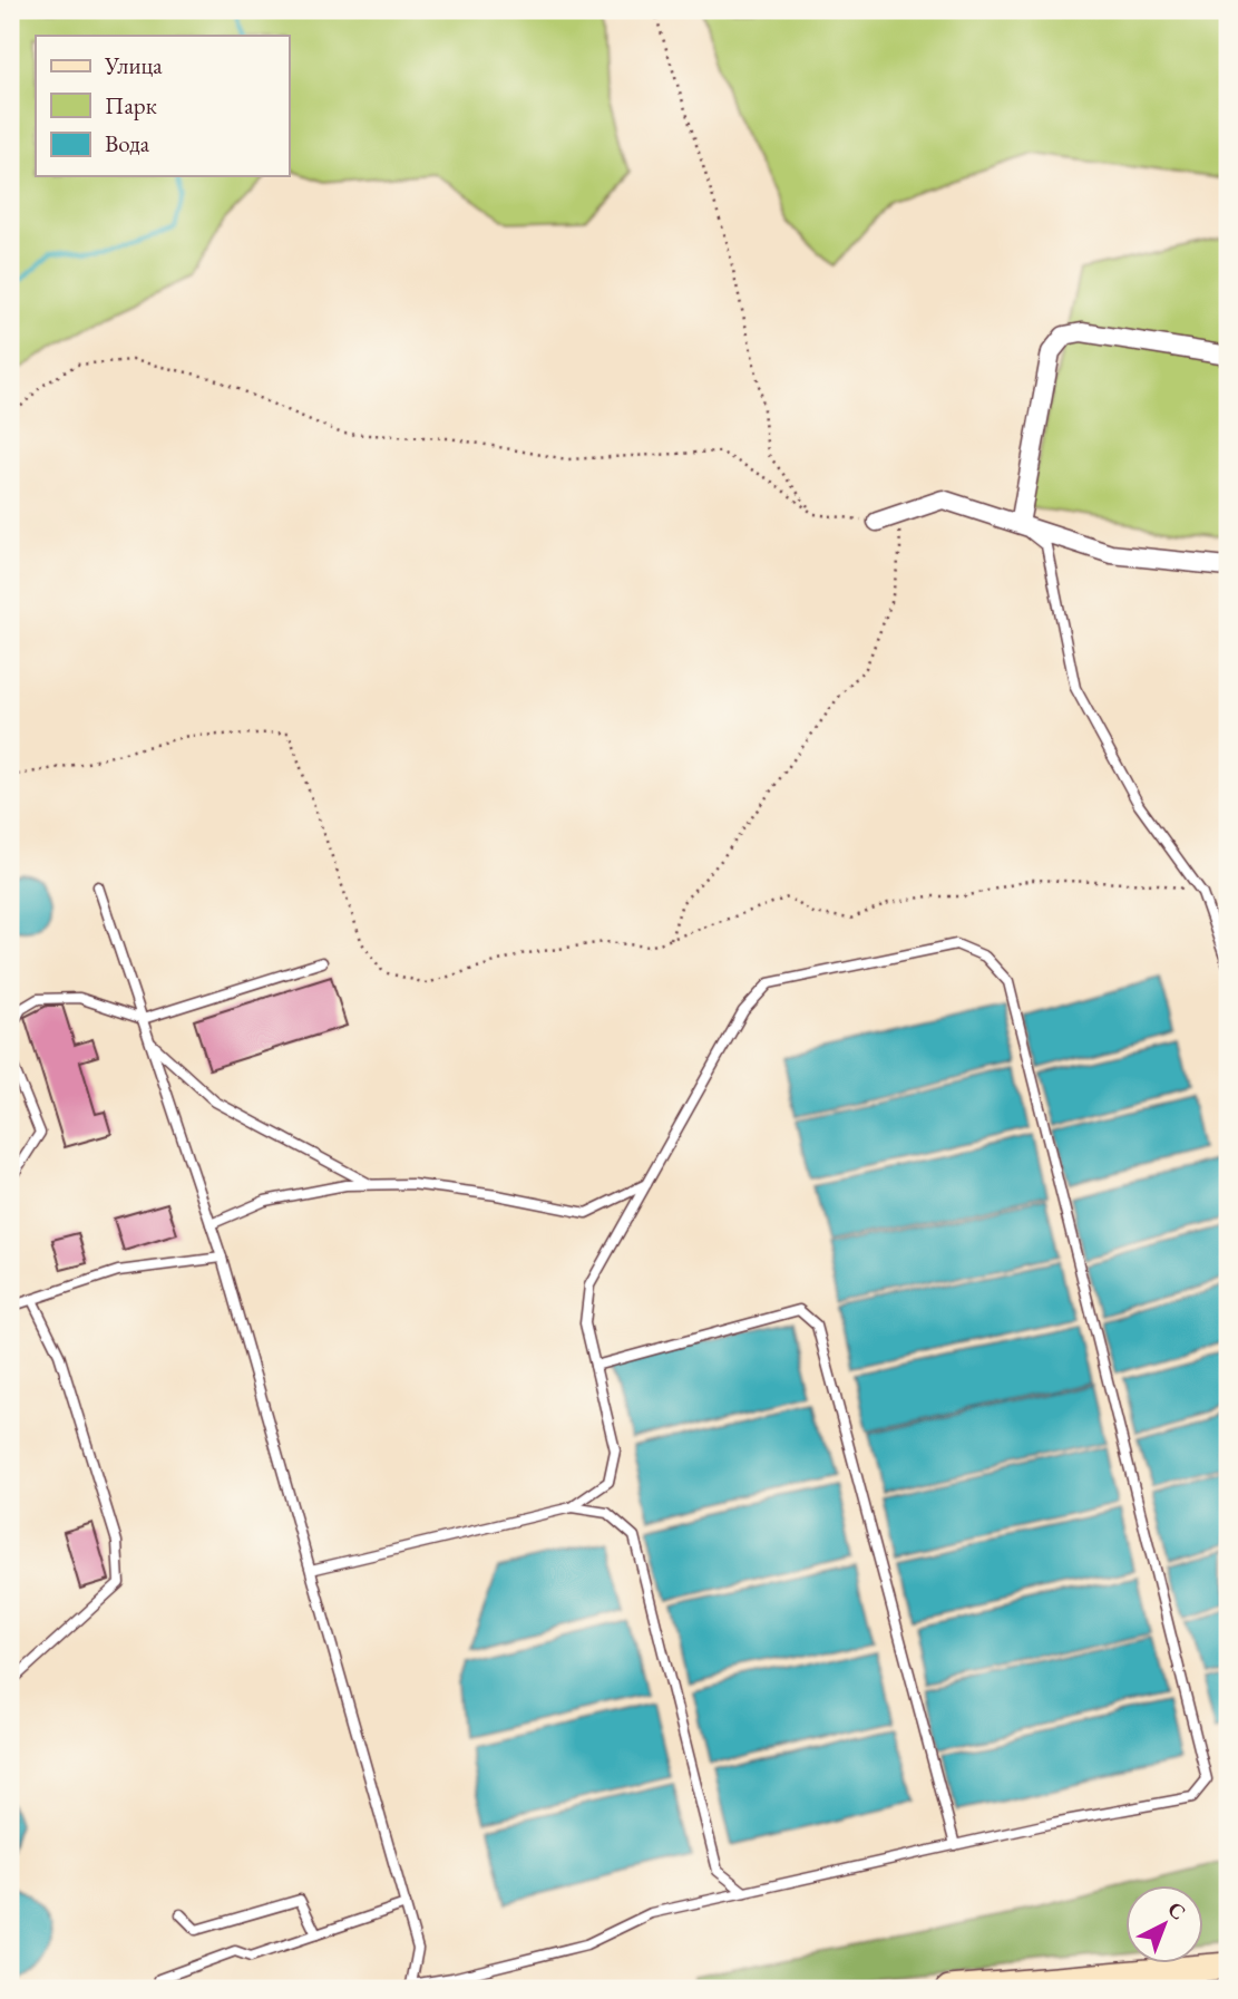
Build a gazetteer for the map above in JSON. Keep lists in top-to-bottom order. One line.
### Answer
{"legend":["Улица","Парк","Вода"],"north":"top right"}
